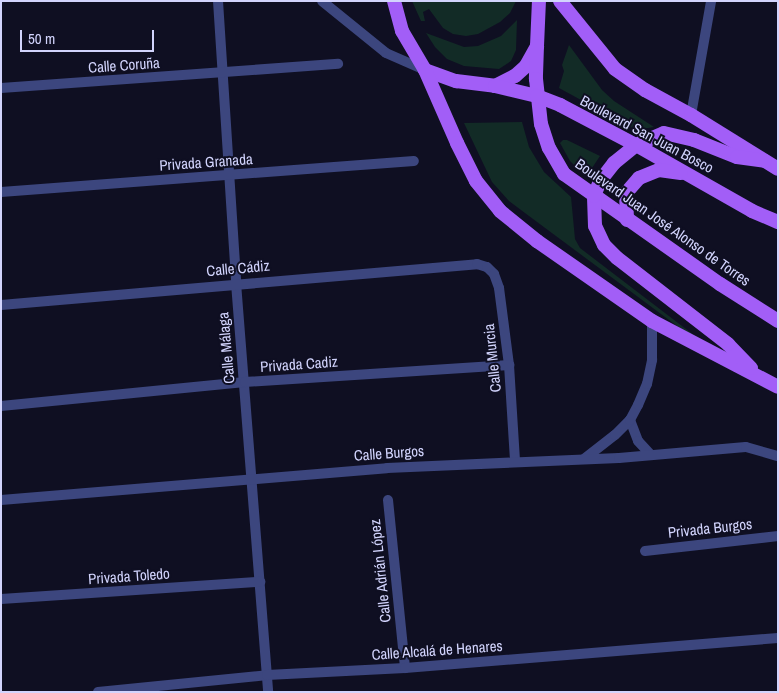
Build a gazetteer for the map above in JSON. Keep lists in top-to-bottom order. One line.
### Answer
{"streets":{"main road":["Boulevard San Juan Bosco","Boulevard Juan José Alonso de Torres"],"street":["Calle Coruña","Privada Granada","Calle Cádiz","Calle Málaga","Calle Murcia","Privada Cadiz","Calle Burgos","Privada Burgos","Calle Adrián López","Privada Toledo","Calle Alcalá de Henares"]},"crossings":[["Calle Coruña","Calle Málaga"],["Boulevard San Juan Bosco","Boulevard Juan José Alonso de Torres"],["Privada Granada","Calle Málaga"],["Calle Cádiz","Calle Málaga"],["Calle Cádiz","Calle Murcia"],["Calle Málaga","Privada Cadiz"],["Calle Málaga","Calle Burgos"],["Calle Málaga","Privada Toledo"],["Calle Málaga","Calle Alcalá de Henares"],["Calle Murcia","Privada Cadiz"],["Calle Murcia","Calle Burgos"],["Calle Adrián López","Calle Alcalá de Henares"]],"scale_bar":"50 m"}
